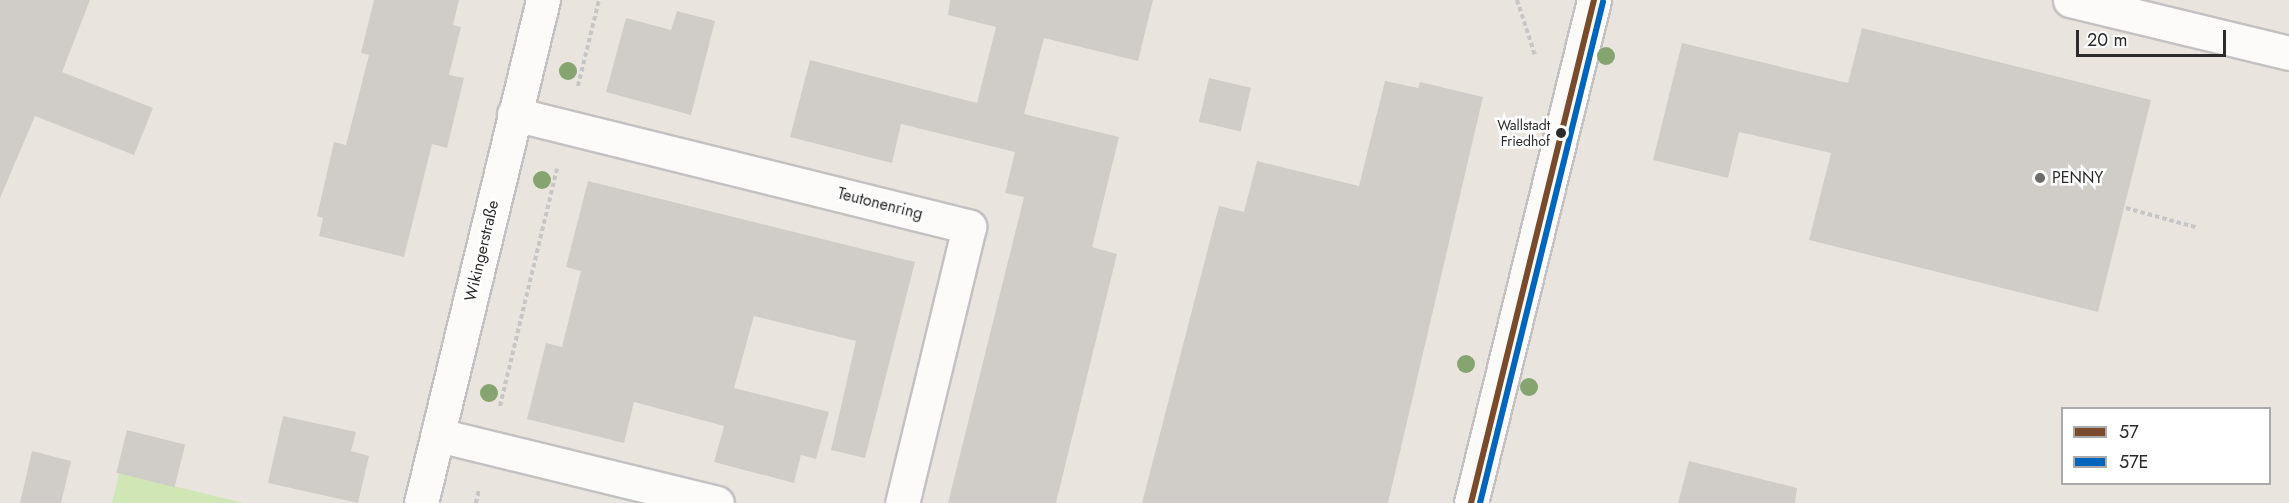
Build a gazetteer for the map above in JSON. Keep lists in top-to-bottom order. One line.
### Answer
{"streets":{"street":["Teutonenring","Wikingerstraße"]},"crossings":[["Teutonenring","Wikingerstraße"]],"places":["Wallstadt Friedhof","PENNY"],"lines":["transit line 57","transit line 57E"],"legend":["57","57E"],"scale_bar":"20 m"}
